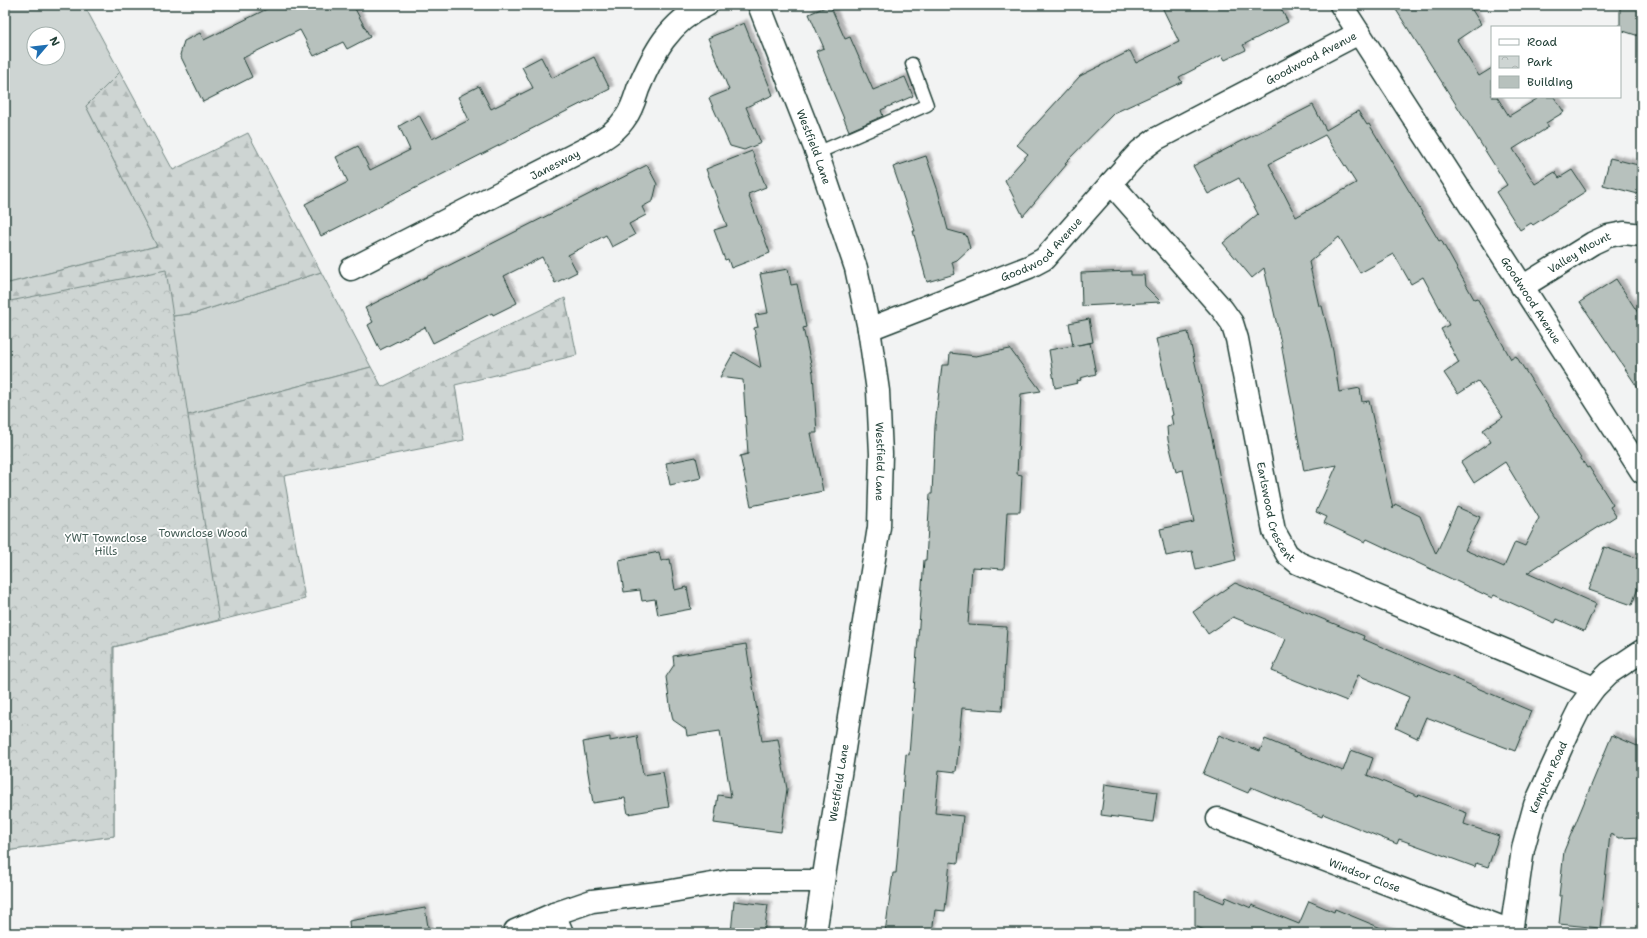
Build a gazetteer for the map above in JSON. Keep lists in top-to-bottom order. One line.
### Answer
{"streets":{"street":["Goodwood Avenue","Westfield Lane","Janesway","Valley Mount","Earlswood Crescent","Kempton Road","Windsor Close"]},"crossings":[["Goodwood Avenue","Westfield Lane"],["Goodwood Avenue","Valley Mount"],["Goodwood Avenue","Earlswood Crescent"],["Earlswood Crescent","Kempton Road"],["Kempton Road","Windsor Close"]],"parks":["Townclose Wood","YWT Townclose Hills"],"legend":["Road","Park","Building"],"north":"top right"}
